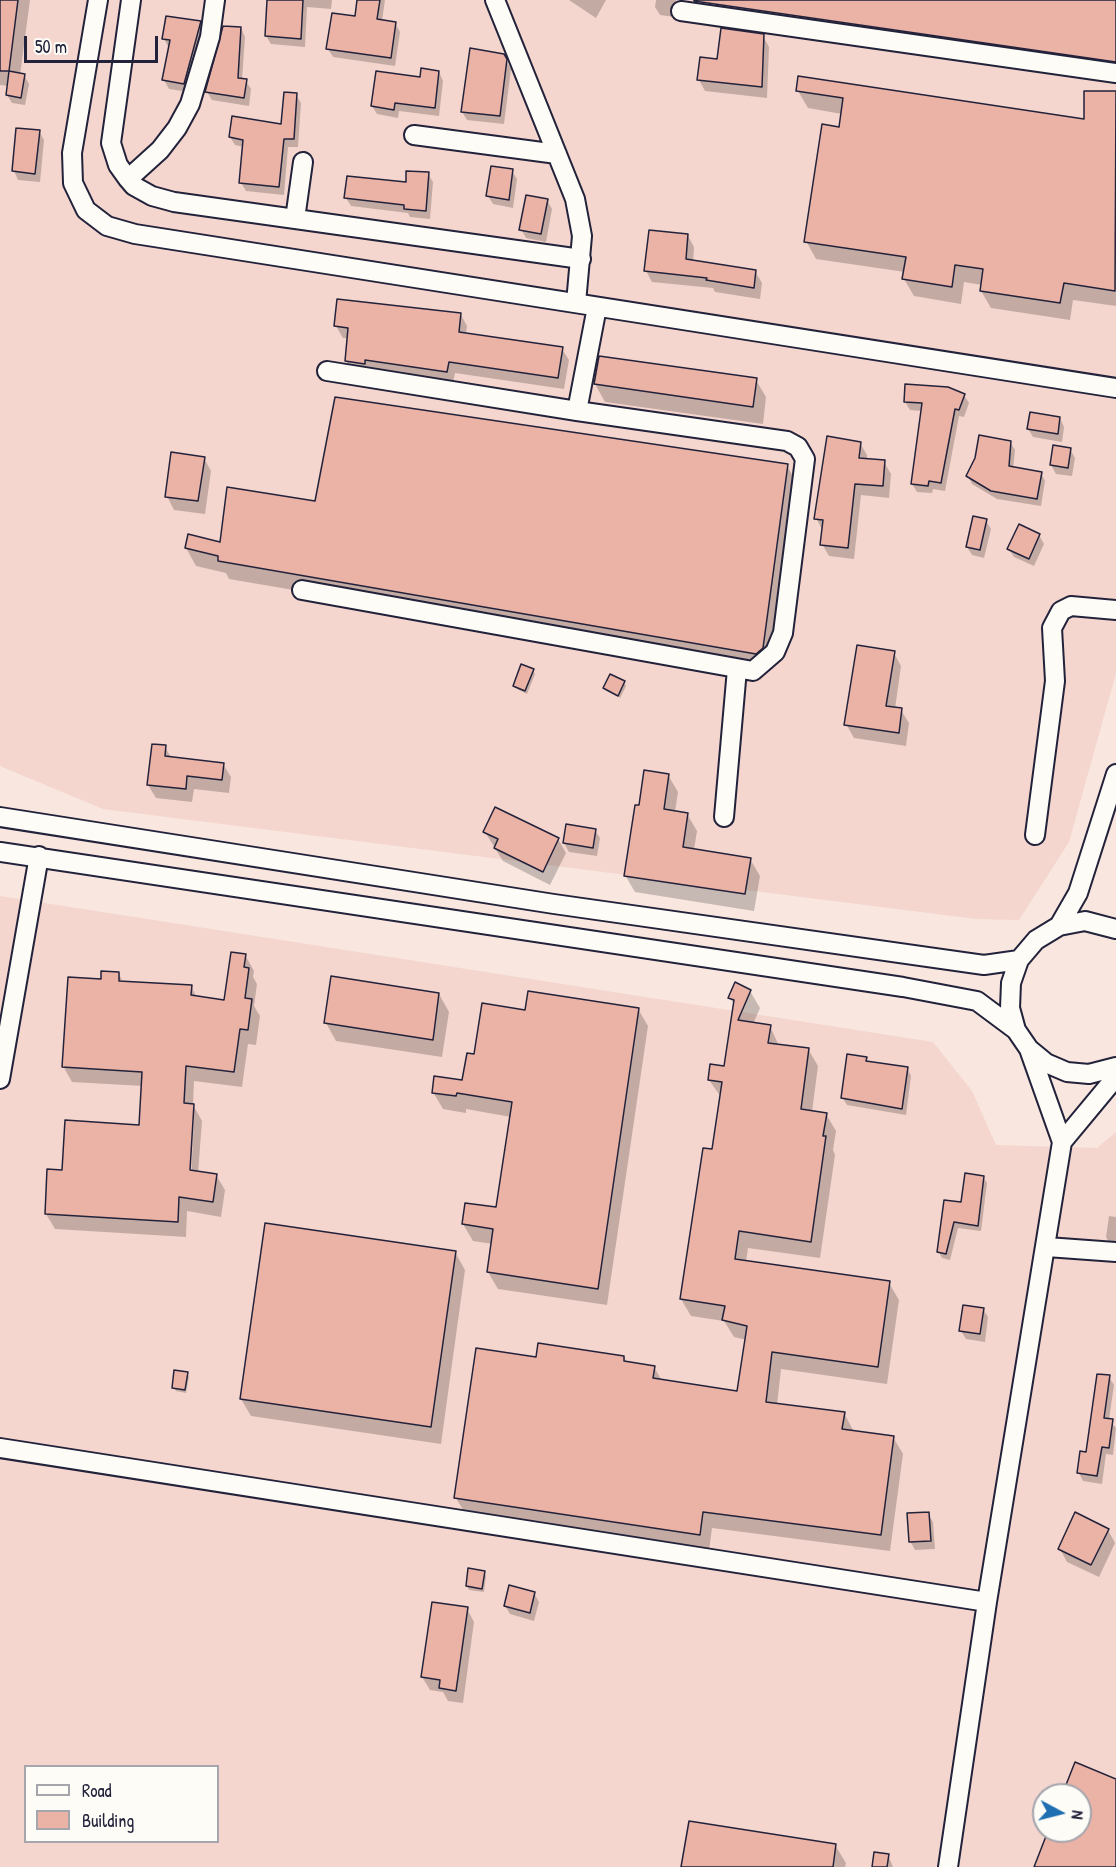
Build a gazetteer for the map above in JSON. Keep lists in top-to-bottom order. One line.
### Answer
{"legend":["Road","Building"],"scale_bar":"50 m","north":"right"}
